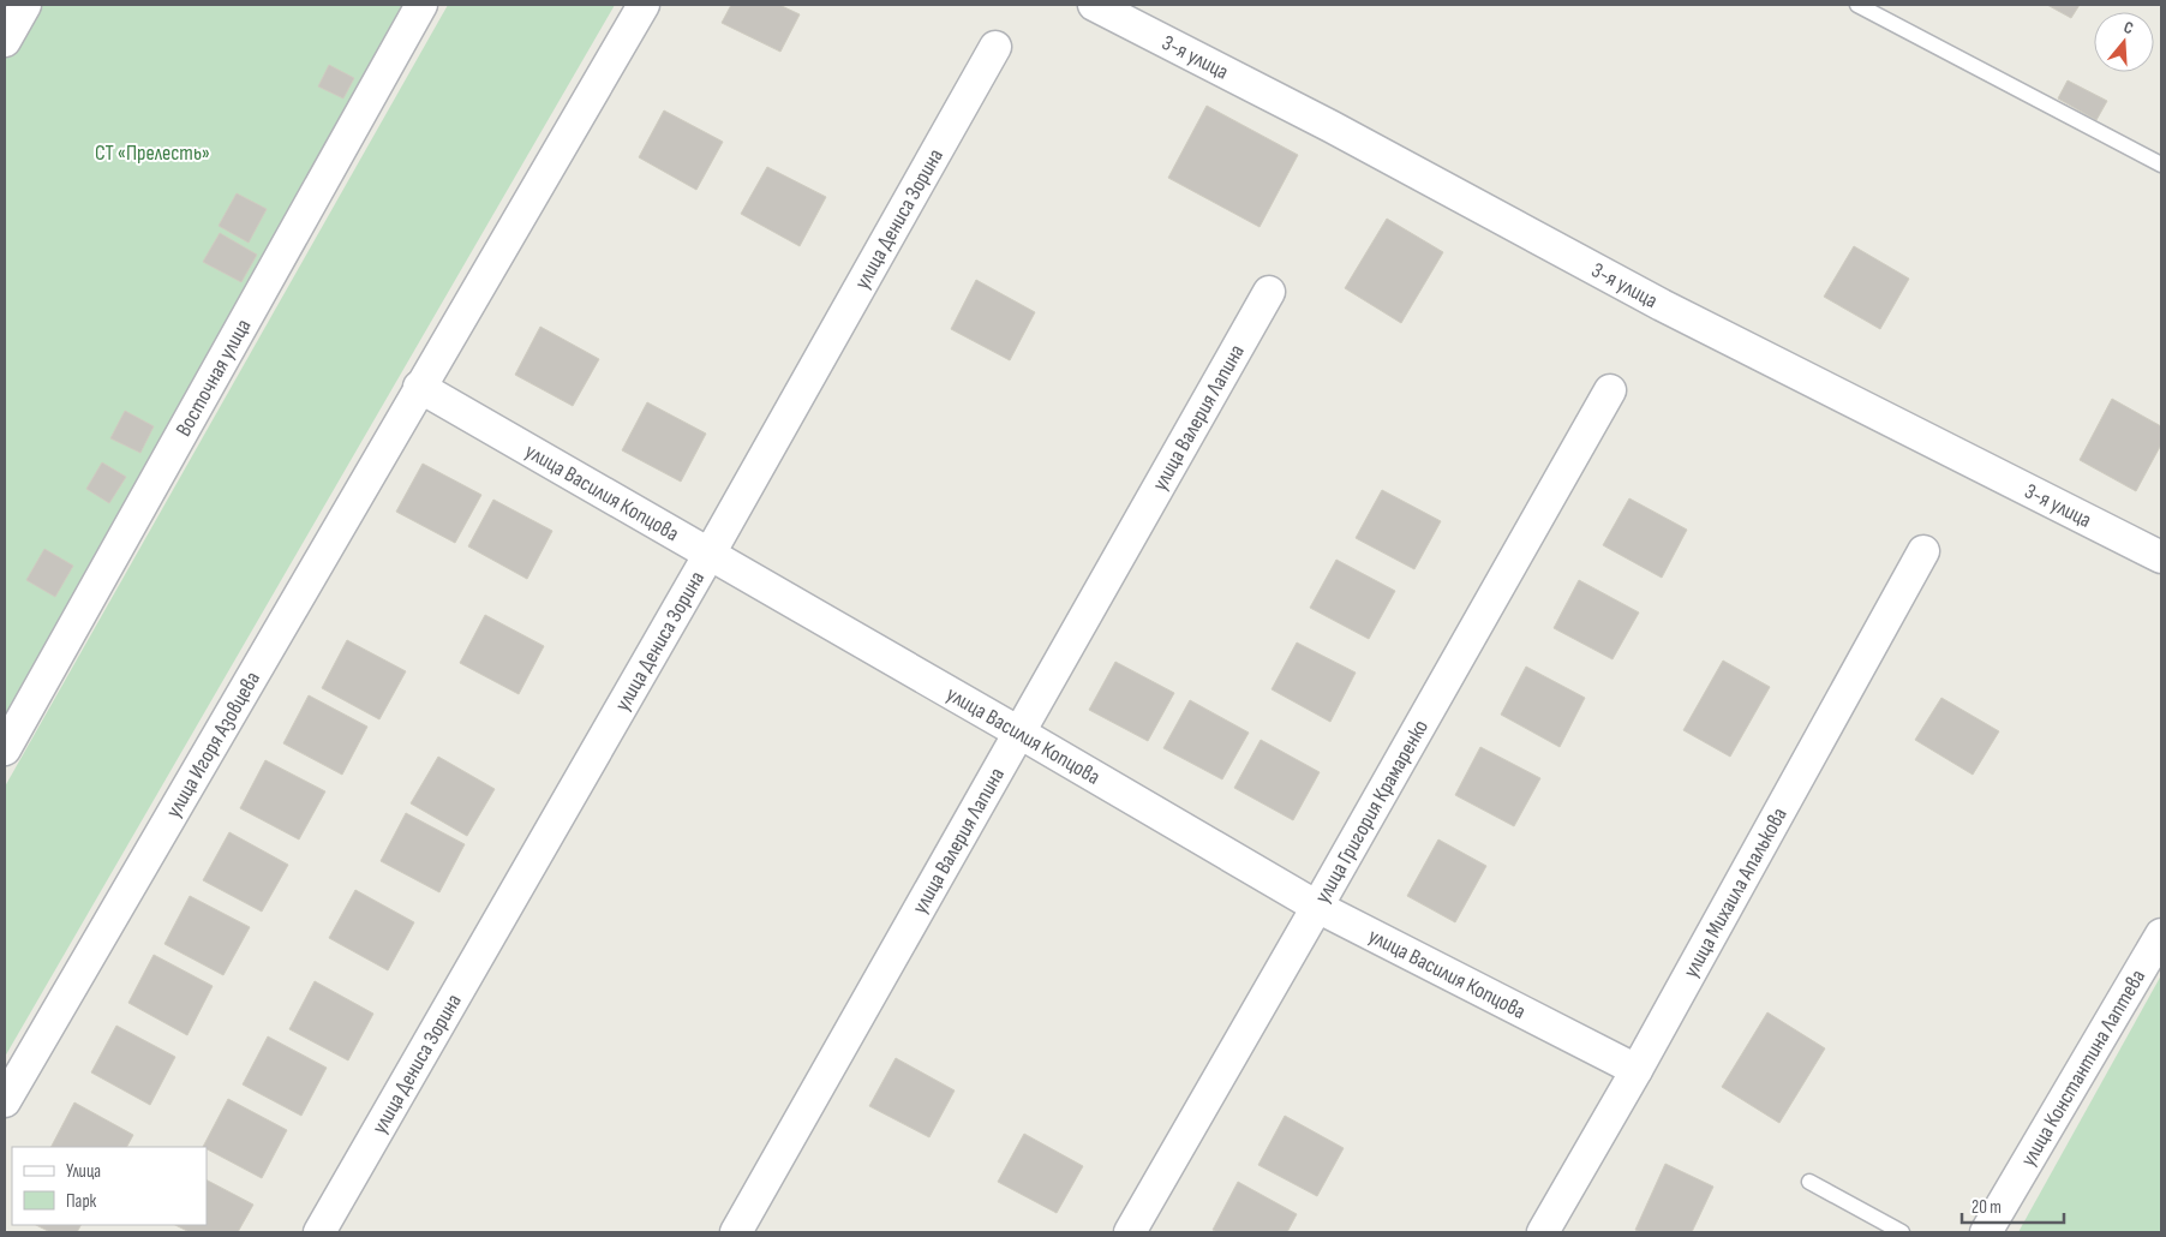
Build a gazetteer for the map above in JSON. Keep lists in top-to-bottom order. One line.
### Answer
{"streets":{"street":["3-я улица","улица Дениса Зорина","Восточная улица","улица Валерия Лапина","улица Василия Копцова","улица Игоря Азовцева","улица Григория Крамаренко","улица Михаила Апалькова","улица Константина Лаптева"]},"crossings":[["улица Дениса Зорина","улица Василия Копцова"],["улица Валерия Лапина","улица Василия Копцова"],["улица Василия Копцова","улица Игоря Азовцева"],["улица Василия Копцова","улица Григория Крамаренко"],["улица Василия Копцова","улица Михаила Апалькова"]],"parks":["СТ «Прелесть»"],"legend":["Улица","Парк"],"scale_bar":"20 m","north":"top"}
